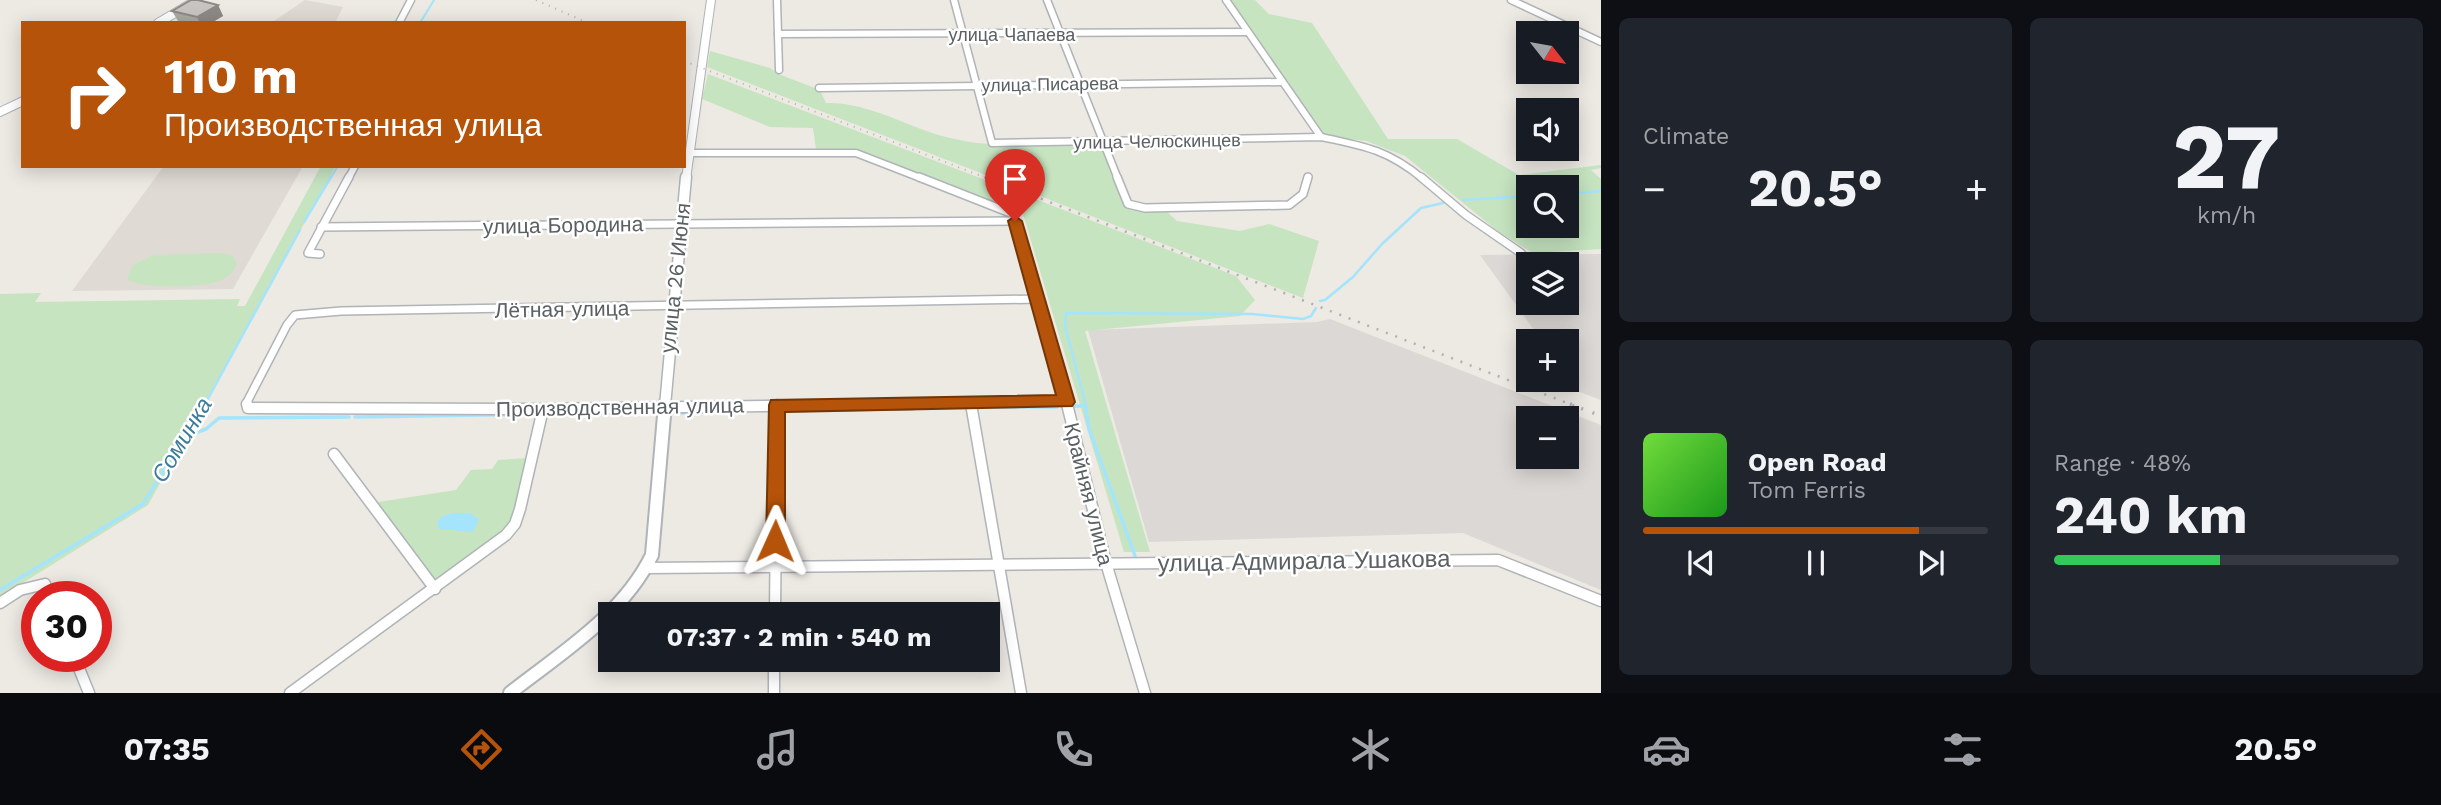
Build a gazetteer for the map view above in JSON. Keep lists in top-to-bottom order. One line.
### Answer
{"streets":{"main road":["улица 26 Июня"],"street":["улица Чапаева","улица Писарева","улица Челюскинцев","улица Бородина","Лётная улица","Производственная улица","Крайняя улица","улица Адмирала Ушакова"]},"crossings":[["улица Писарева","улица Челюскинцев"],["улица Бородина","улица 26 Июня"],["улица Бородина","Крайняя улица"],["улица 26 Июня","Лётная улица"],["улица 26 Июня","Производственная улица"],["улица 26 Июня","улица Адмирала Ушакова"],["Лётная улица","Производственная улица"],["Лётная улица","Крайняя улица"],["Производственная улица","Крайняя улица"],["Крайняя улица","улица Адмирала Ушакова"]],"water":["Соминка"],"north":"bottom right","page":{"tile":["Climate",["27","km/h"],["Range · 48%","240 km"]],"map_buttons":["+","−"],"turn":["110 m","Производственная улица"],"heat":["−","20.5°","+"],"song":["Open Road","Tom Ferris"],"limit":"30","trip":"07:37 · 2 min · 540 m","tabs":["07:35","20.5°"]}}
